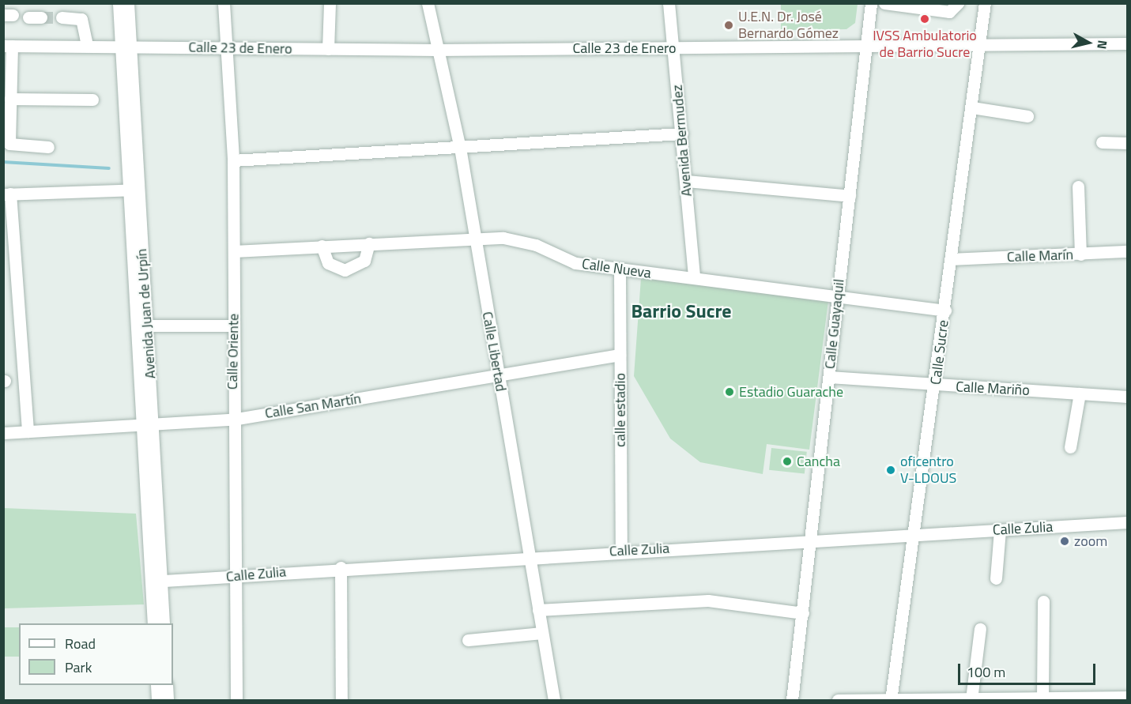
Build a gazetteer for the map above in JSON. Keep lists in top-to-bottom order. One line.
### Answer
{"streets":{"street":["Calle 23 de Enero","Avenida Bermudez","Calle Marín","Calle Nueva","Avenida Juan de Urpín","Calle Guayaquil","Calle Oriente","Calle Libertad","Calle Sucre","Calle Mariño","Calle San Martín","calle estadio","Calle Zulia"]},"crossings":[["Calle 23 de Enero","Avenida Bermudez"],["Calle 23 de Enero","Avenida Juan de Urpín"],["Calle 23 de Enero","Calle Guayaquil"],["Calle 23 de Enero","Calle Oriente"],["Calle 23 de Enero","Calle Libertad"],["Calle 23 de Enero","Calle Sucre"],["Avenida Bermudez","Calle Nueva"],["Calle Marín","Calle Sucre"],["Calle Nueva","Calle Guayaquil"],["Calle Nueva","Calle Oriente"],["Calle Nueva","Calle Libertad"],["Calle Nueva","Calle Sucre"],["Calle Nueva","calle estadio"],["Avenida Juan de Urpín","Calle San Martín"],["Avenida Juan de Urpín","Calle Zulia"],["Calle Guayaquil","Calle Mariño"],["Calle Guayaquil","Calle Zulia"],["Calle Oriente","Calle San Martín"],["Calle Oriente","Calle Zulia"],["Calle Libertad","Calle San Martín"],["Calle Libertad","Calle Zulia"],["Calle Sucre","Calle Mariño"],["Calle Sucre","Calle Zulia"],["Calle San Martín","calle estadio"],["calle estadio","Calle Zulia"]],"districts":["Barrio Sucre"],"places":["IVSS Ambulatorio de Barrio Sucre","U.E.N. Dr. José Bernardo Gómez","Estadio Guarache","Cancha","oficentro V-LDOUS","zoom"],"legend":["Road","Park"],"scale_bar":"100 m","north":"right"}
